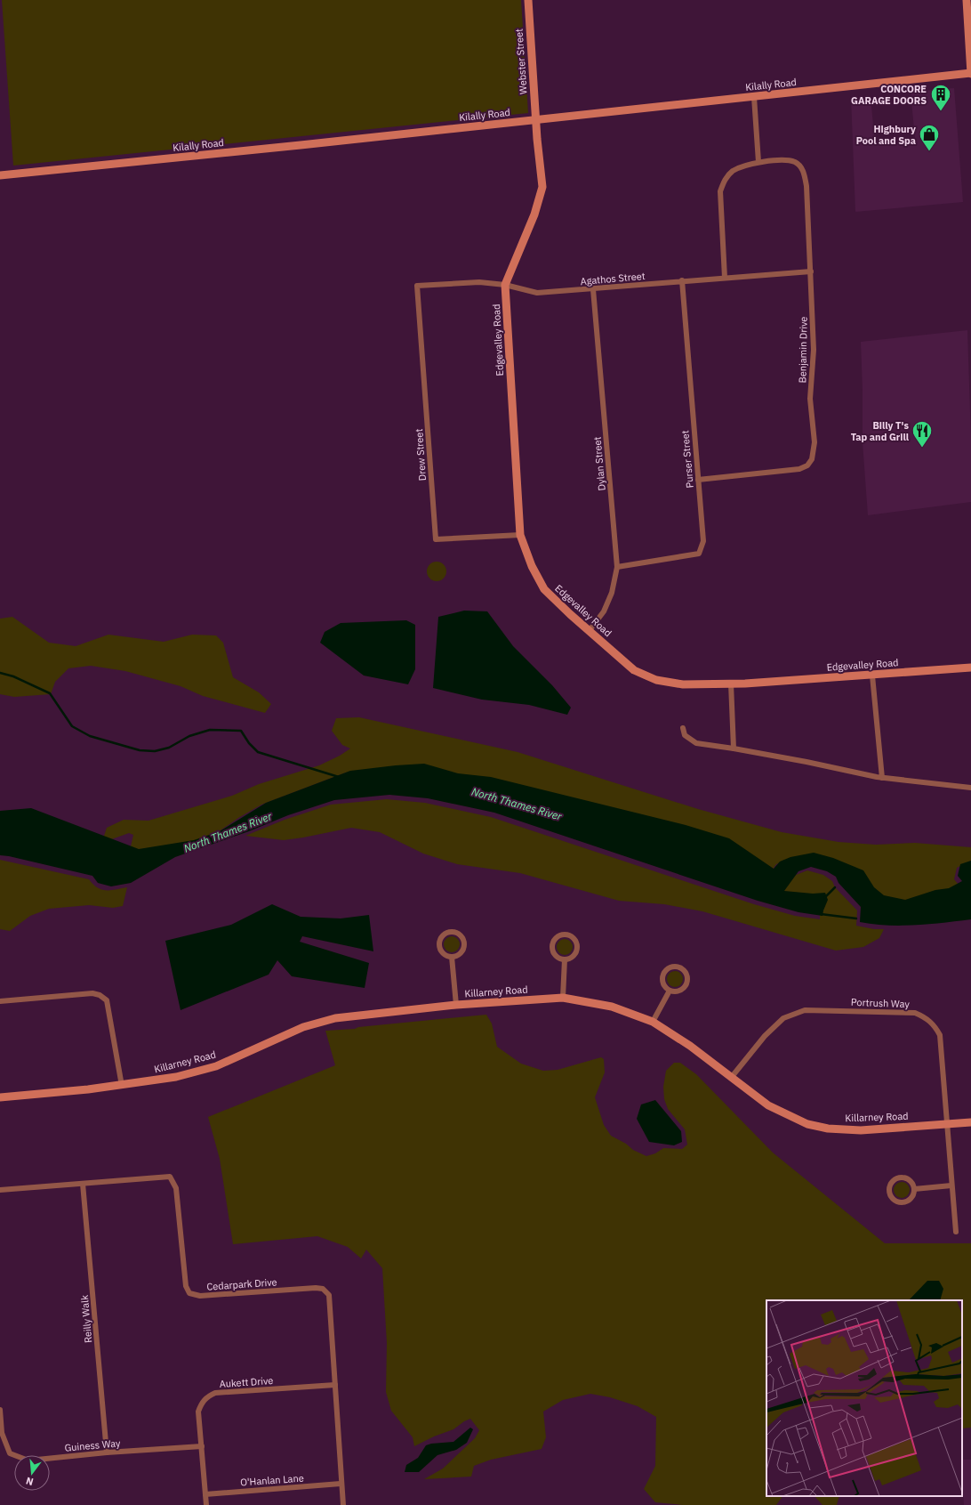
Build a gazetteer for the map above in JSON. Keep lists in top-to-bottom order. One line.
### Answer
{"streets":{"street":["Webster Street","Kilally Road","Agathos Street","Edgevalley Road","Benjamin Drive","Drew Street","Purser Street","Dylan Street","Killarney Road","Portrush Way","Cedarpark Drive","Reilly Walk","Aukett Drive","Guiness Way","O'Hanlan Lane"]},"crossings":[["Webster Street","Kilally Road"],["Webster Street","Edgevalley Road"],["Kilally Road","Edgevalley Road"],["Agathos Street","Edgevalley Road"],["Agathos Street","Benjamin Drive"],["Agathos Street","Drew Street"],["Agathos Street","Purser Street"],["Agathos Street","Dylan Street"],["Edgevalley Road","Drew Street"],["Edgevalley Road","Dylan Street"],["Benjamin Drive","Purser Street"],["Purser Street","Dylan Street"],["Killarney Road","Portrush Way"],["Cedarpark Drive","Reilly Walk"],["Cedarpark Drive","Aukett Drive"],["Cedarpark Drive","O'Hanlan Lane"],["Reilly Walk","Guiness Way"],["Aukett Drive","Guiness Way"],["Aukett Drive","O'Hanlan Lane"]],"water":["North Thames River"],"places":{"building":["CONCORE GARAGE DOORS"],"shop":["Highbury Pool and Spa"],"restaurant":["Billy T's Tap and Grill"]},"north":"bottom"}
